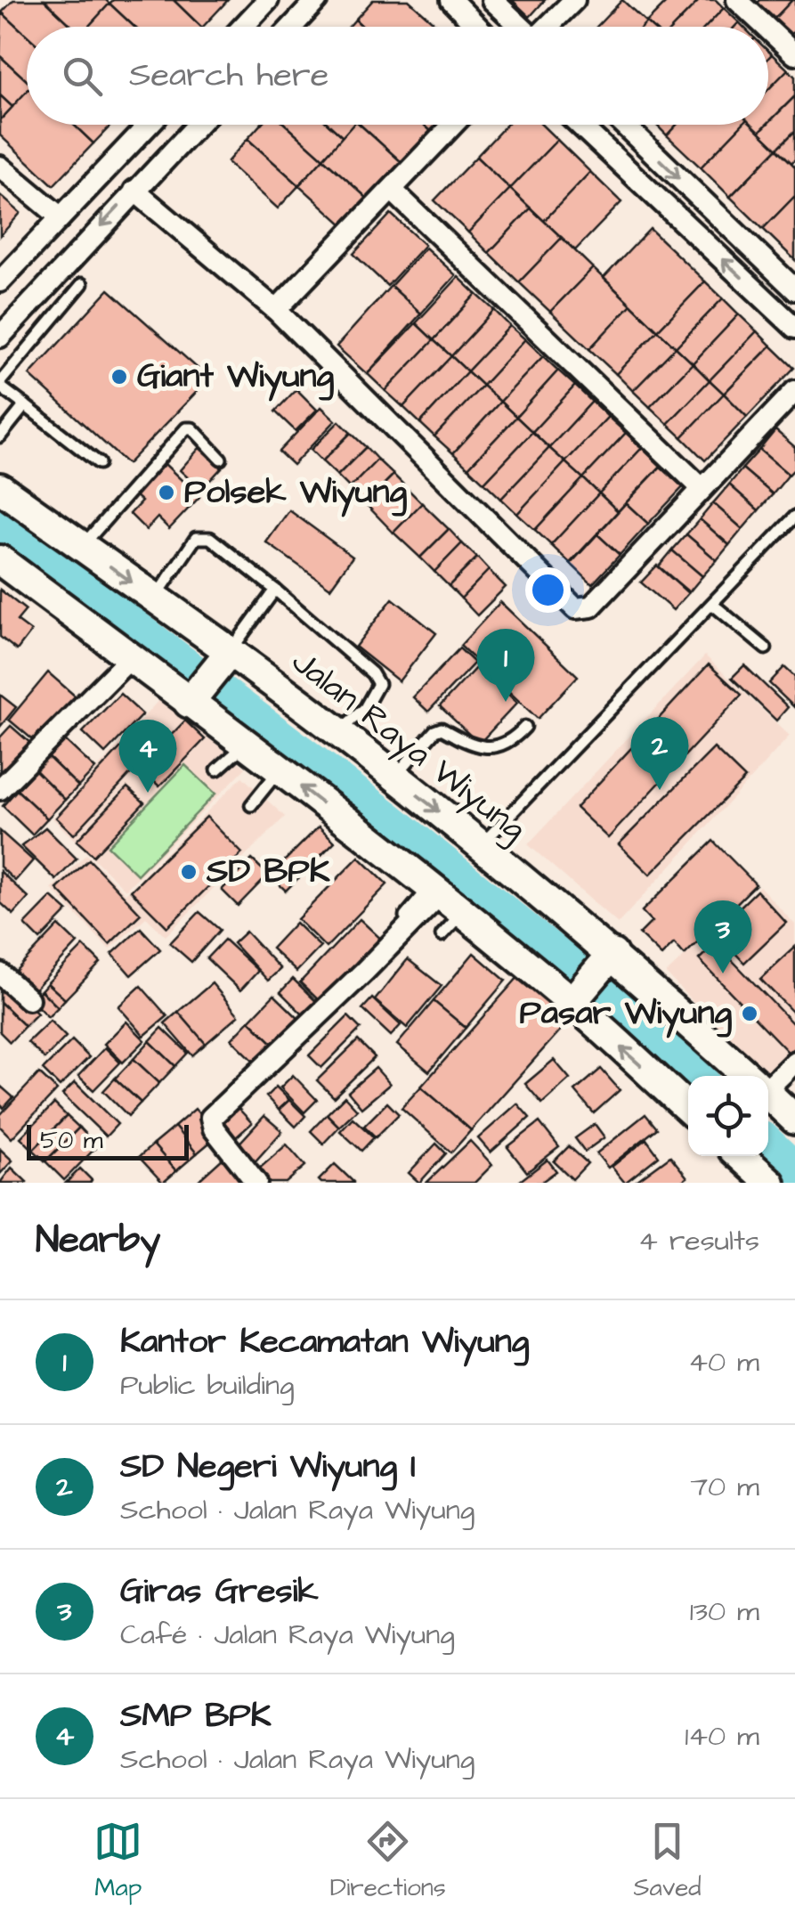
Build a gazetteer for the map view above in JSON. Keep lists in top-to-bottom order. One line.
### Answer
{"streets":{"main road":["Jalan Raya Wiyung"]},"places":["Giant Wiyung","Polsek Wiyung","SD BPK","Pasar Wiyung"],"scale_bar":"50 m","page":{"search":"Search here","pins":["1","2","4","3"],"scale":"50 m","heading":["Nearby","4 results"],"list":[{"mark":"1","name":"Kantor Kecamatan Wiyung","note":"Public building","value":"40 m"},{"mark":"2","name":"SD Negeri Wiyung I","note":"School · Jalan Raya Wiyung","value":"70 m"},{"mark":"3","name":"Giras Gresik","note":"Café · Jalan Raya Wiyung","value":"130 m"},{"mark":"4","name":"SMP BPK","note":"School · Jalan Raya Wiyung","value":"140 m"}],"nav":["Map","Directions","Saved"]}}
